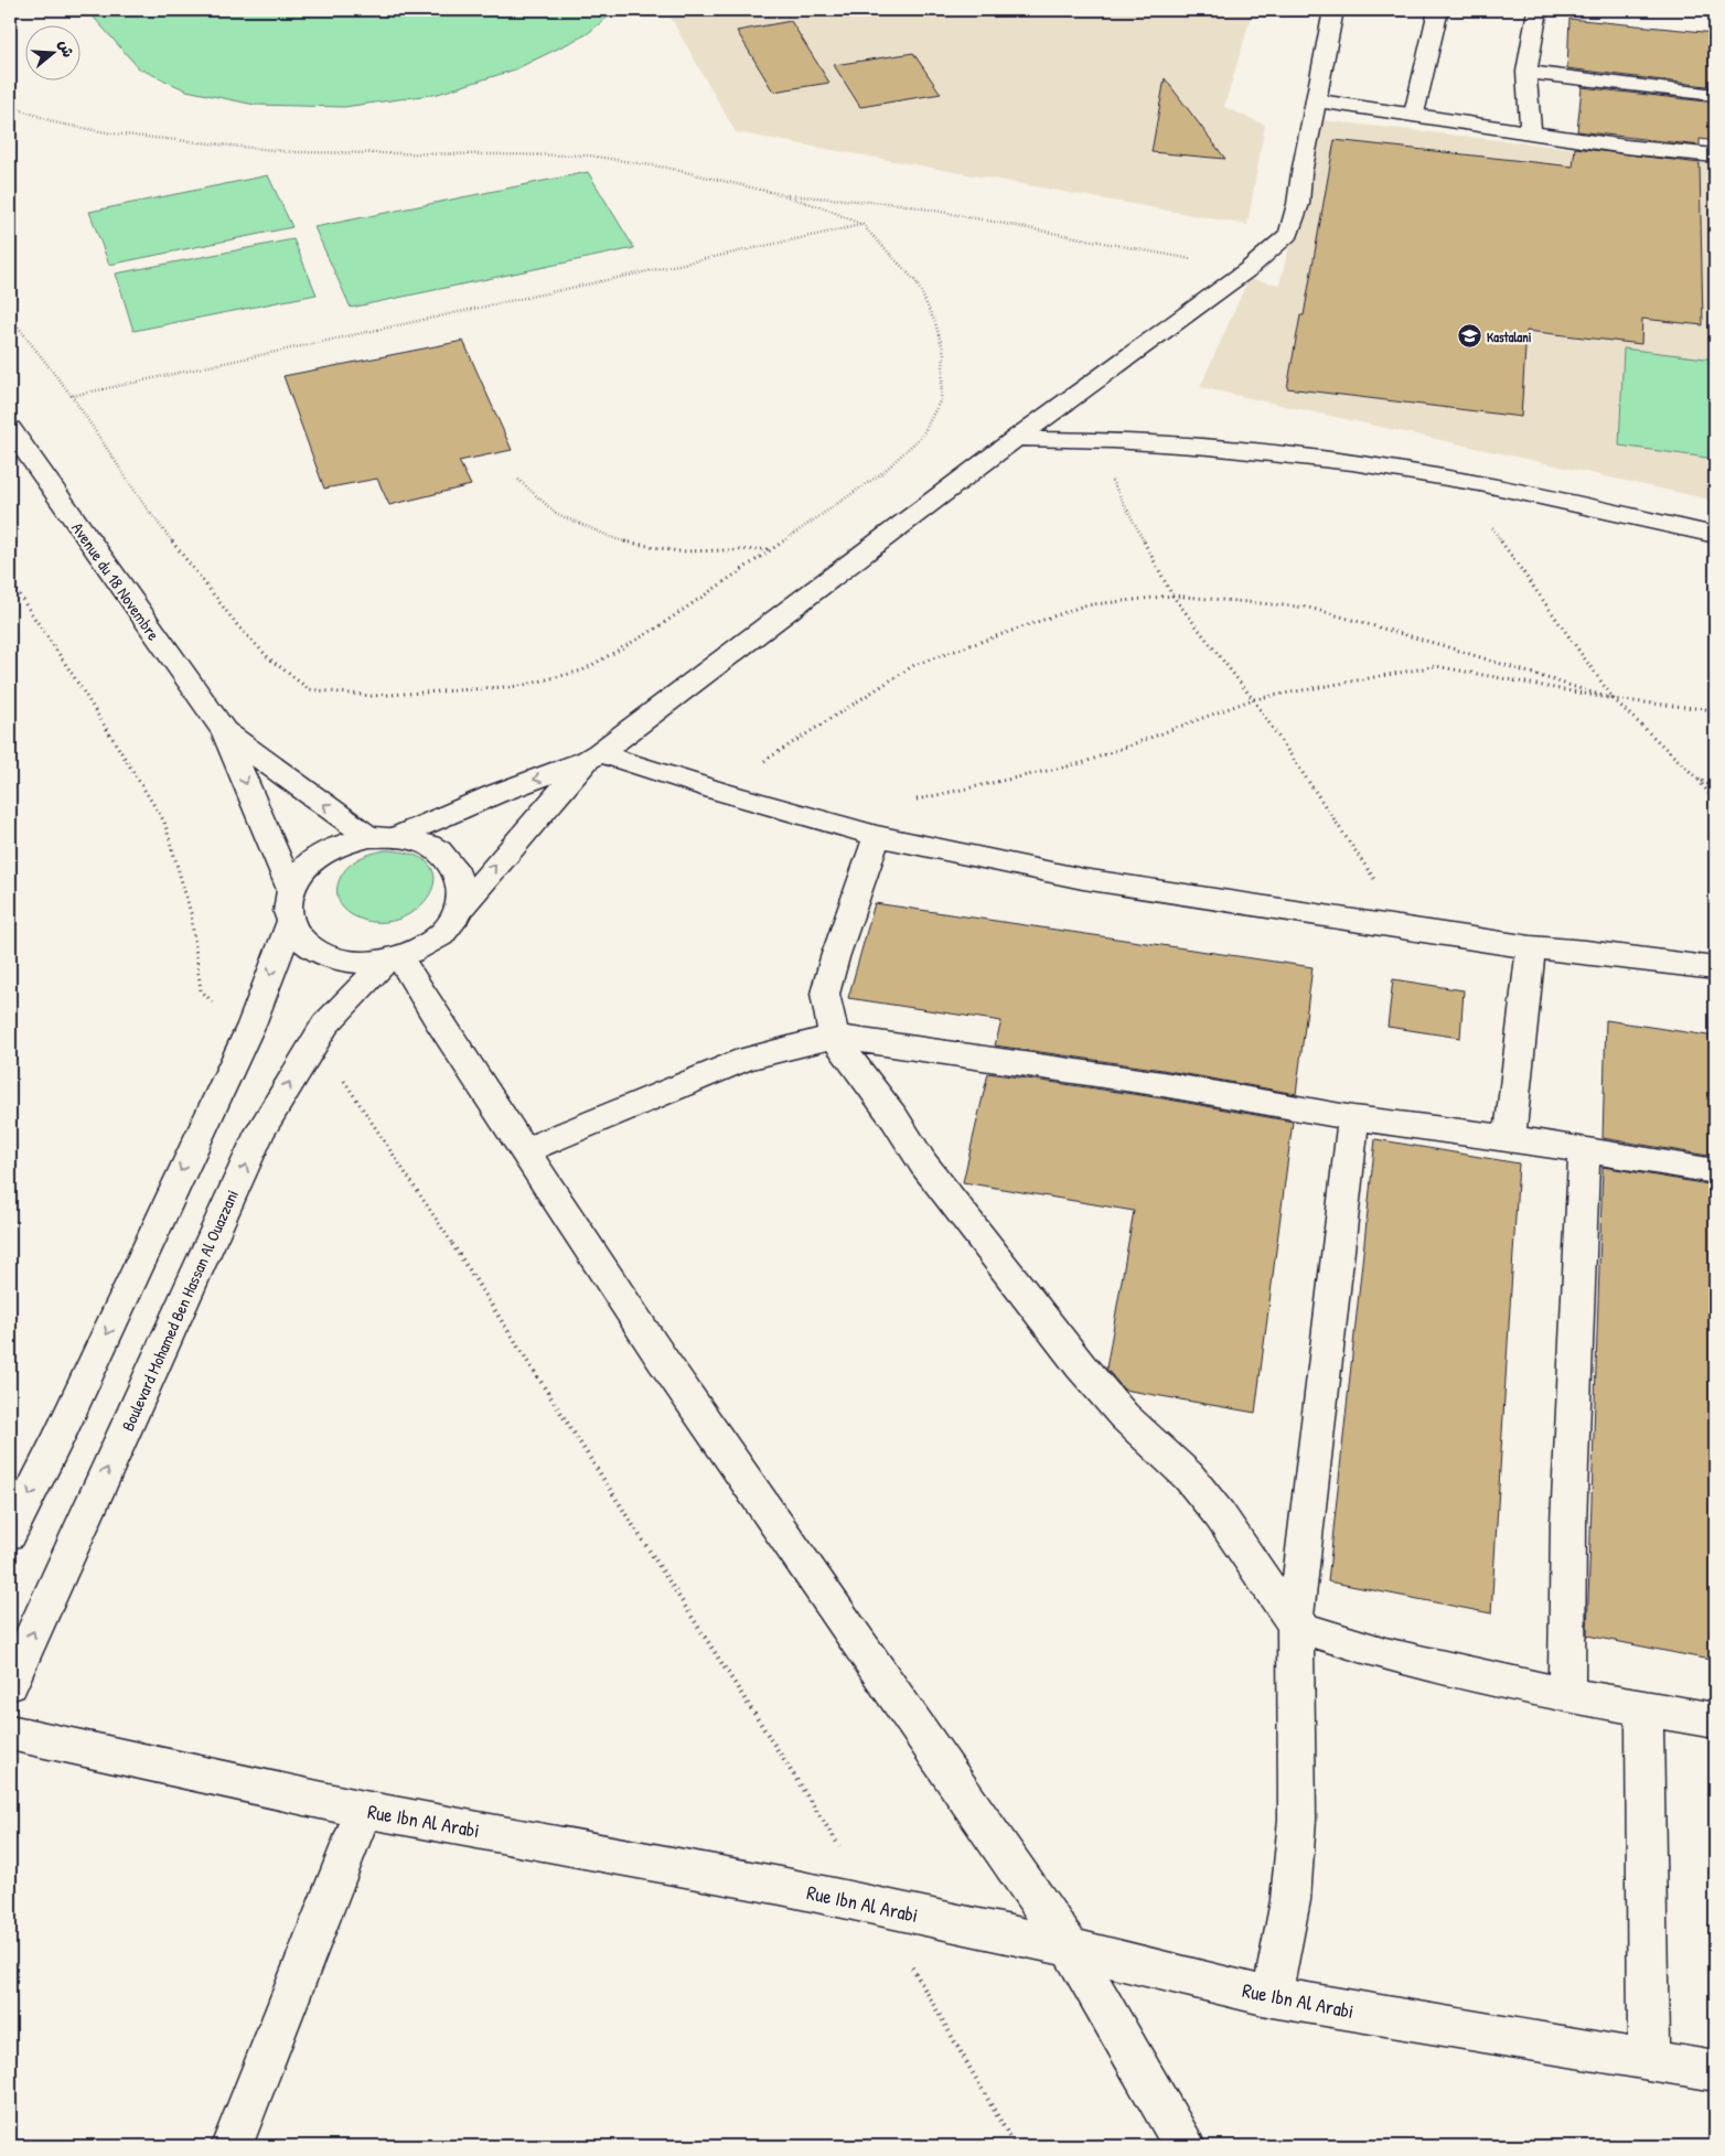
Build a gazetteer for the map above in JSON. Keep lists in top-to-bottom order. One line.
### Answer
{"streets":{"street":["Avenue du 18 Novembre","Boulevard Mohamed Ben Hassan Al Ouazzani","Rue Ibn Al Arabi"]},"crossings":[["Avenue du 18 Novembre","Boulevard Mohamed Ben Hassan Al Ouazzani"]],"places":{"school or university":["Kastalani"]},"north":"right"}
